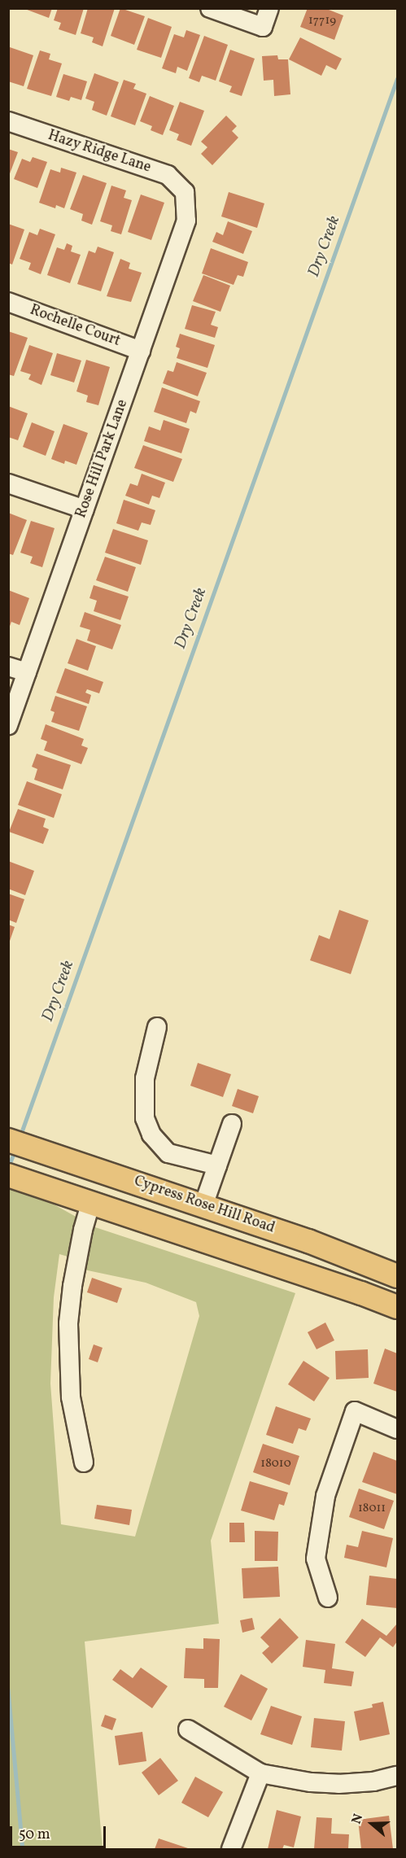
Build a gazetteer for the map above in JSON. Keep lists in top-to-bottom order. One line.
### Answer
{"streets":{"main road":["Cypress Rose Hill Road"],"street":["Hazy Ridge Lane","Rochelle Court","Rose Hill Park Lane"]},"crossings":[["Hazy Ridge Lane","Rose Hill Park Lane"],["Rochelle Court","Rose Hill Park Lane"]],"water":["Dry Creek"],"house_numbers":["17719","18010","18011"],"scale_bar":"50 m","north":"left"}
